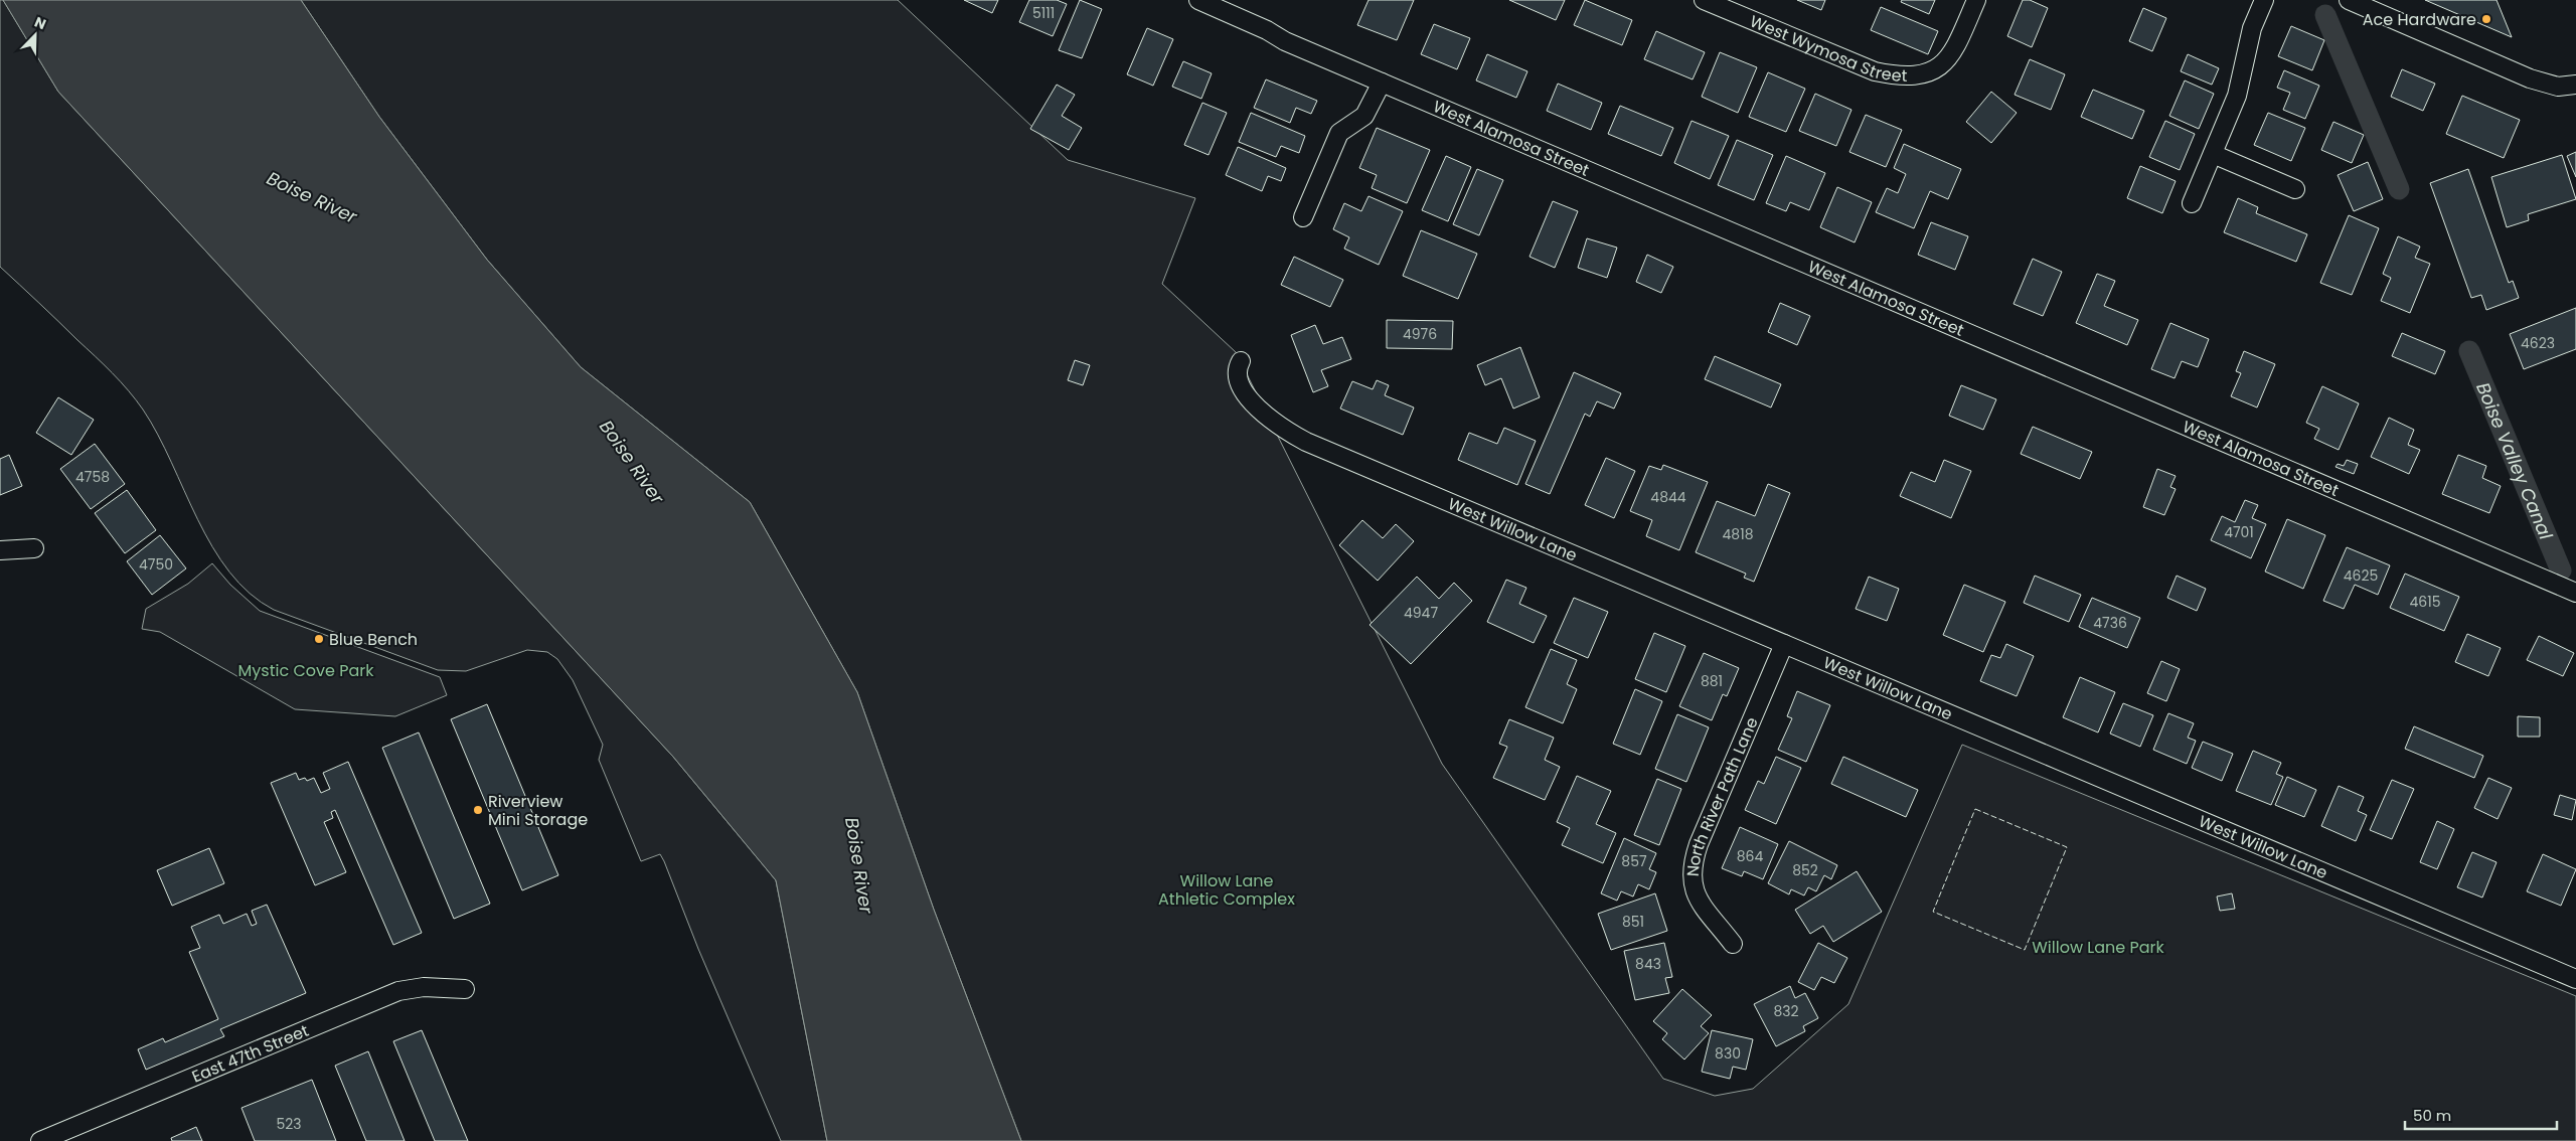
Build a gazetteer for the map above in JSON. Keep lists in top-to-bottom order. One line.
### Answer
{"streets":{"street":["West Wymosa Street","West Alamosa Street","West Willow Lane","North River Path Lane","East 47th Street"]},"crossings":[["West Willow Lane","North River Path Lane"]],"water":["Boise River","Boise Valley Canal"],"parks":["Mystic Cove Park","Willow Lane Athletic Complex","Willow Lane Park"],"places":["Ace Hardware","Blue Bench","Riverview Mini Storage"],"house_numbers":["5111","4976","4623","4758","4844","4701","4818","4750","4625","4615","4947","4736","881","864","857","852","851","843","832","830","523"],"scale_bar":"50 m","north":"top right"}
